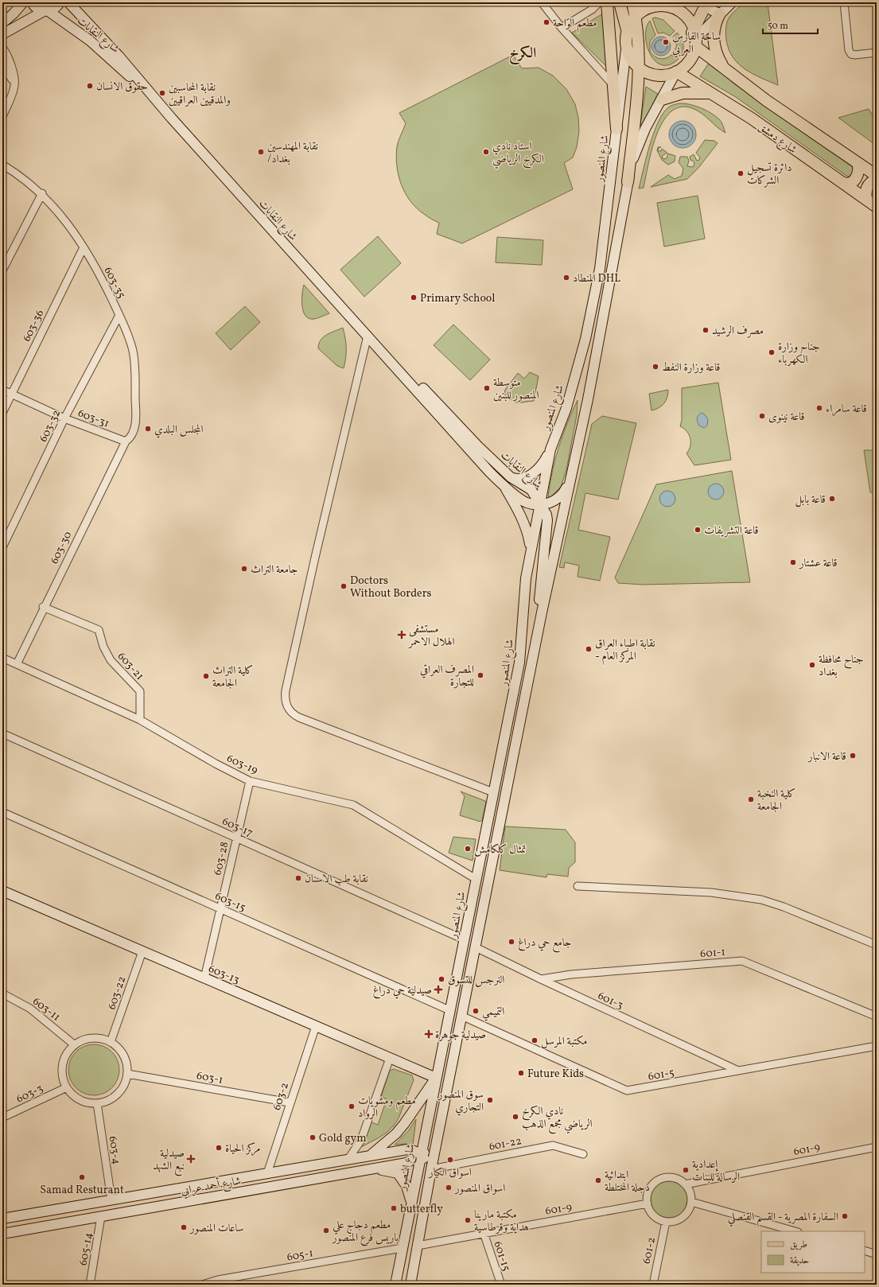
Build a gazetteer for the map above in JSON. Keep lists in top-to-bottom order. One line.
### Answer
{"streets":{"main road":["شارع النقابات","شارع دمشق","شارع المنصور","603-13","شارع أحمد عرابي"],"street":["603-35","603-36","603-31","603-32","603-30","603-21","603-19","603-17","603-28","603-15","601-1","603-22","601-3","603-11","601-5","603-1","603-3","603-2","601-22","601-9","603-4","605-14","601-2","605-1","601-15"]},"crossings":[["شارع النقابات","شارع المنصور"],["شارع المنصور","603-19"],["شارع المنصور","603-17"],["شارع المنصور","603-15"],["شارع المنصور","603-13"],["شارع المنصور","شارع أحمد عرابي"],["شارع المنصور","605-1"],["603-35","603-36"],["603-35","603-31"],["603-35","603-32"],["603-35","603-30"],["603-36","603-31"],["603-31","603-32"],["603-31","603-30"],["603-30","603-21"],["603-30","603-19"],["603-21","603-19"],["603-19","603-28"],["603-17","603-28"],["603-28","603-15"],["603-28","603-13"],["601-1","601-3"],["603-13","603-22"],["603-13","603-2"],["603-22","603-11"],["603-22","603-1"],["603-22","603-3"],["603-22","603-4"],["601-3","601-5"],["603-11","603-1"],["603-11","603-3"],["603-11","603-4"],["603-1","603-3"],["603-1","603-2"],["603-1","603-4"],["603-3","603-4"],["603-2","شارع أحمد عرابي"],["601-9","601-2"],["601-9","601-15"],["603-4","شارع أحمد عرابي"],["شارع أحمد عرابي","605-14"]],"districts":["الكرخ"],"places":{"other":["مطعم الواحة","ساحة الفارس العربي","حقوق الانسان","نقابة المحاسبين والمدقيين العراقيين","نقابة المهندسين /بغداد","استاد نادي الكرخ الرياضي","دائرة تسجيل الشركات","المنطاد DHL","Primary School","مصرف الرشيد","جناح وزارة الكهرباء","قاعة وزارة النفط","متوسطة المنصور للبنين","قاعة سامراء","قاعة نينوى","المجلس البلدي","قاعة بابل","قاعة التشريفات","قاعة عشتار","جامعة التراث","Doctors Without Borders","نقابة اطباء العراق - المركز العام","جناح محافظة بغداد","المصرف العراقي للتجارة","كلية التراث الجامعة","قاعة الانبار","كلية النخبة الجامعة","تمثال كلكامش","نقابة طب الاسنان","جامع حي دراغ","النرجس للتسوق","التميمي","مكتبة المرسل","Future Kids","سوق المنصور التجاري","مطعم ومشويات الرواد","نادي الكرخ الرياضي مجمع الذهب","Gold gym","مركز الحياة","اسواق الكيار","إعدادية الرسالة للبنات","Samad Resturant","ابتدائية دجلة المختلطة","اسواق المنصور","butterfly","السفارة المصرية - القسم القنصلي","مكتبة مارينا هداية وقرطاسية","ساعات المنصور","مطعم دجاج علي باريس فرع المنصور"],"health":["مستشفى الهلال الاحمر","صيدلية حي دراغ","صيدلية جوهرة","صيدلية نبع الشهد"]},"legend":["طريق","حديقة"],"scale_bar":"50 m"}
